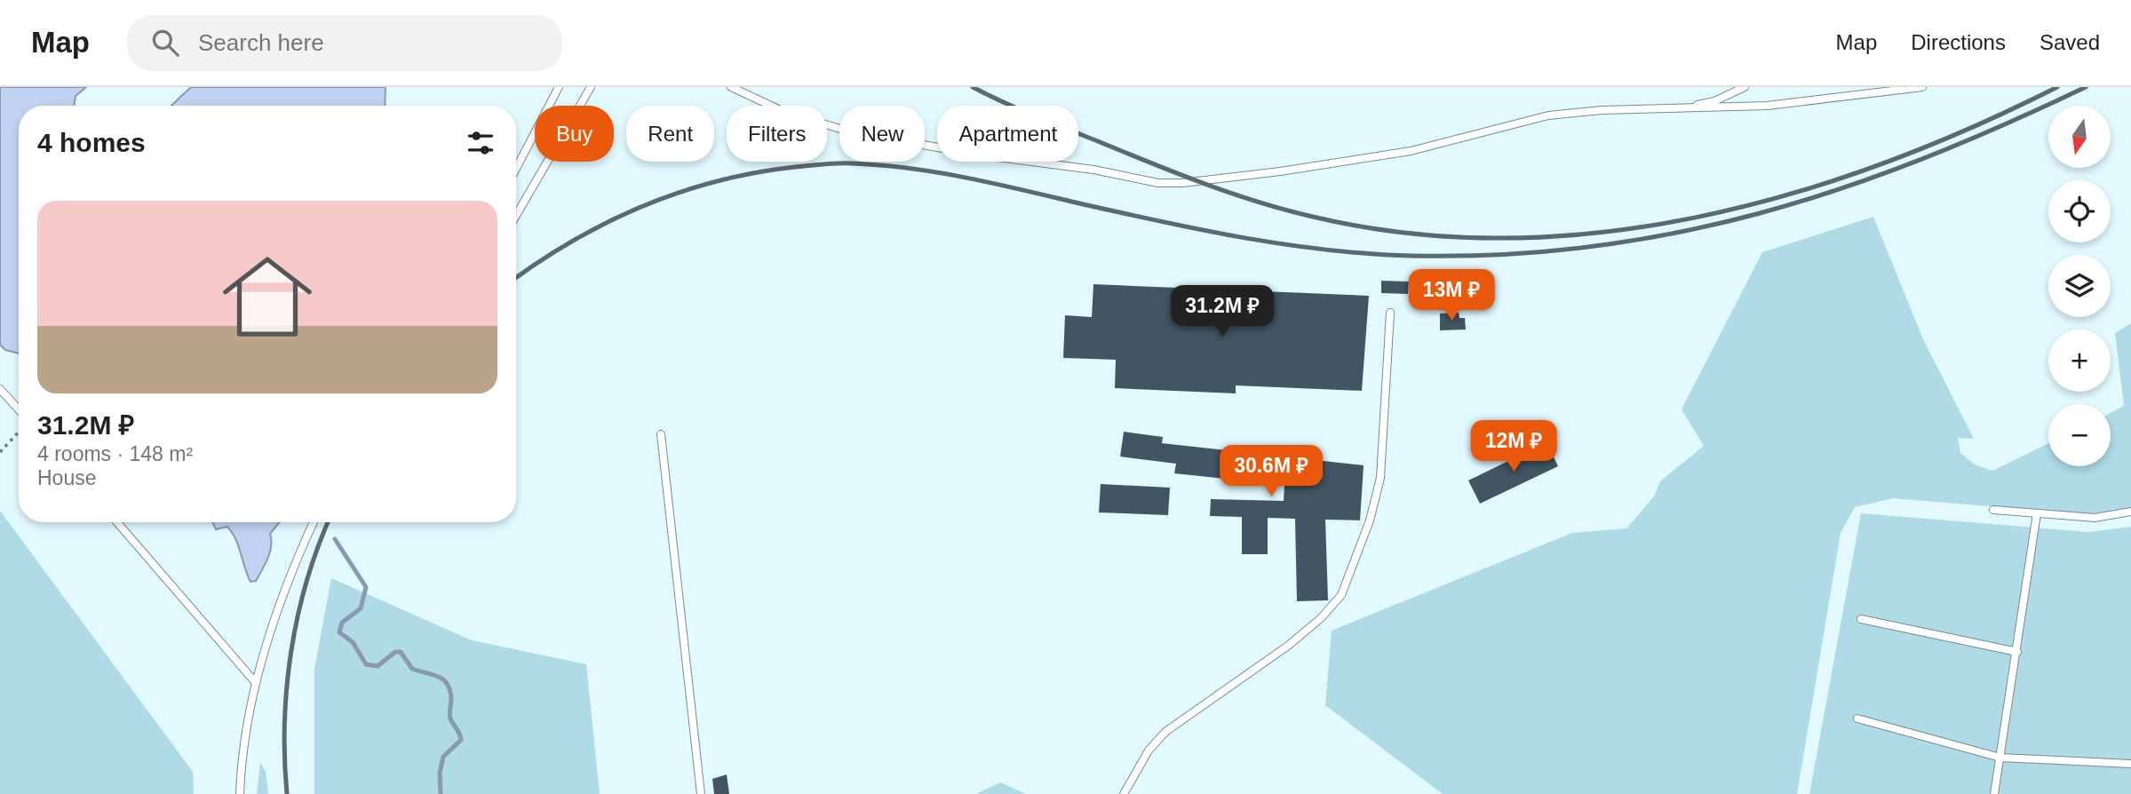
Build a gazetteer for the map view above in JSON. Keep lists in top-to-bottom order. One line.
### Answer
{"north":"bottom","page":{"header":"Map","search":"Search here","nav":["Map","Directions","Saved"],"map_buttons":["+","−"],"chip":["Buy","Rent","Filters","New","Apartment"],"heading":"4 homes","list":[{"name":"31.2M ₽","note":"4 rooms · 148 m² · House"}],"price":["13M ₽","31.2M ₽","12M ₽","30.6M ₽"]}}
